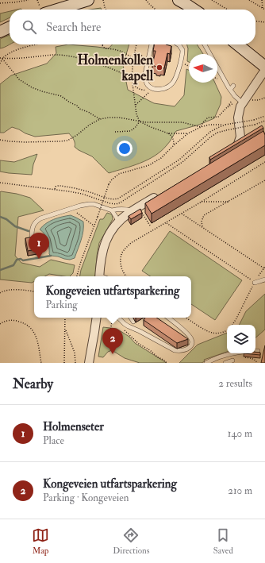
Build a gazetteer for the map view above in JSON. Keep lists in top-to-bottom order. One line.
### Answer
{"places":["Holmenkollen kapell"],"north":"left","page":{"search":"Search here","pins":["1","2"],"popup":["Kongeveien utfartsparkering","Parking"],"heading":["Nearby","2 results"],"list":[{"mark":"1","name":"Holmenseter","note":"Place","value":"140 m"},{"mark":"2","name":"Kongeveien utfartsparkering","note":"Parking · Kongeveien","value":"210 m"}],"nav":["Map","Directions","Saved"]}}
